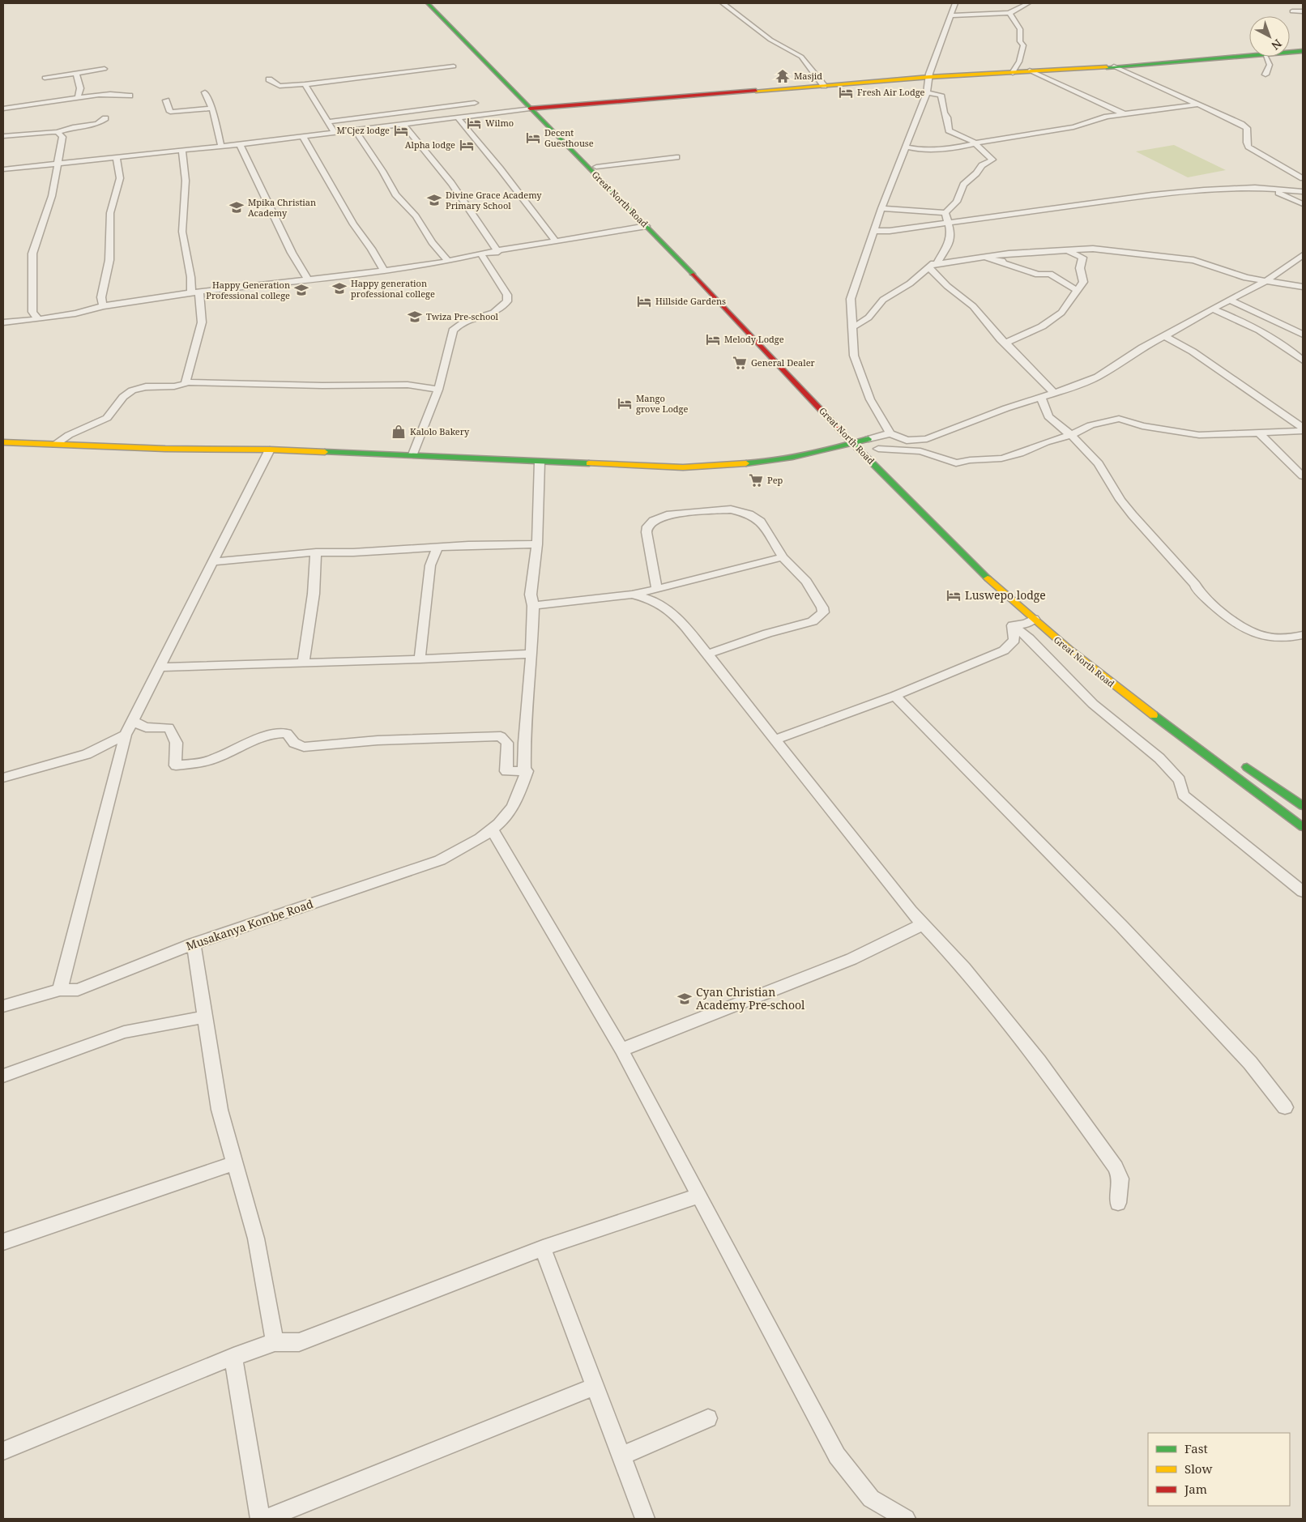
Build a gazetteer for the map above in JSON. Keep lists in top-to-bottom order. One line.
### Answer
{"streets":{"main road":["Great North Road"],"street":["Musakanya Kombe Road"]},"places":{"temple":["Masjid"],"hotel":["Fresh Air Lodge","Wilmo","M'Cjez lodge","Decent Guesthouse","Alpha lodge","Hillside Gardens","Melody Lodge","Mango grove Lodge","Luswepo lodge"],"school or university":["Divine Grace Academy Primary School","Mpika Christian Academy","Happy generation professional college","Happy Generation Professional college","Twiza Pre-school","Cyan Christian Academy Pre-school"],"supermarket":["General Dealer","Pep"],"shop":["Kalolo Bakery"]},"legend":["Fast","Slow","Jam"],"north":"bottom right"}
